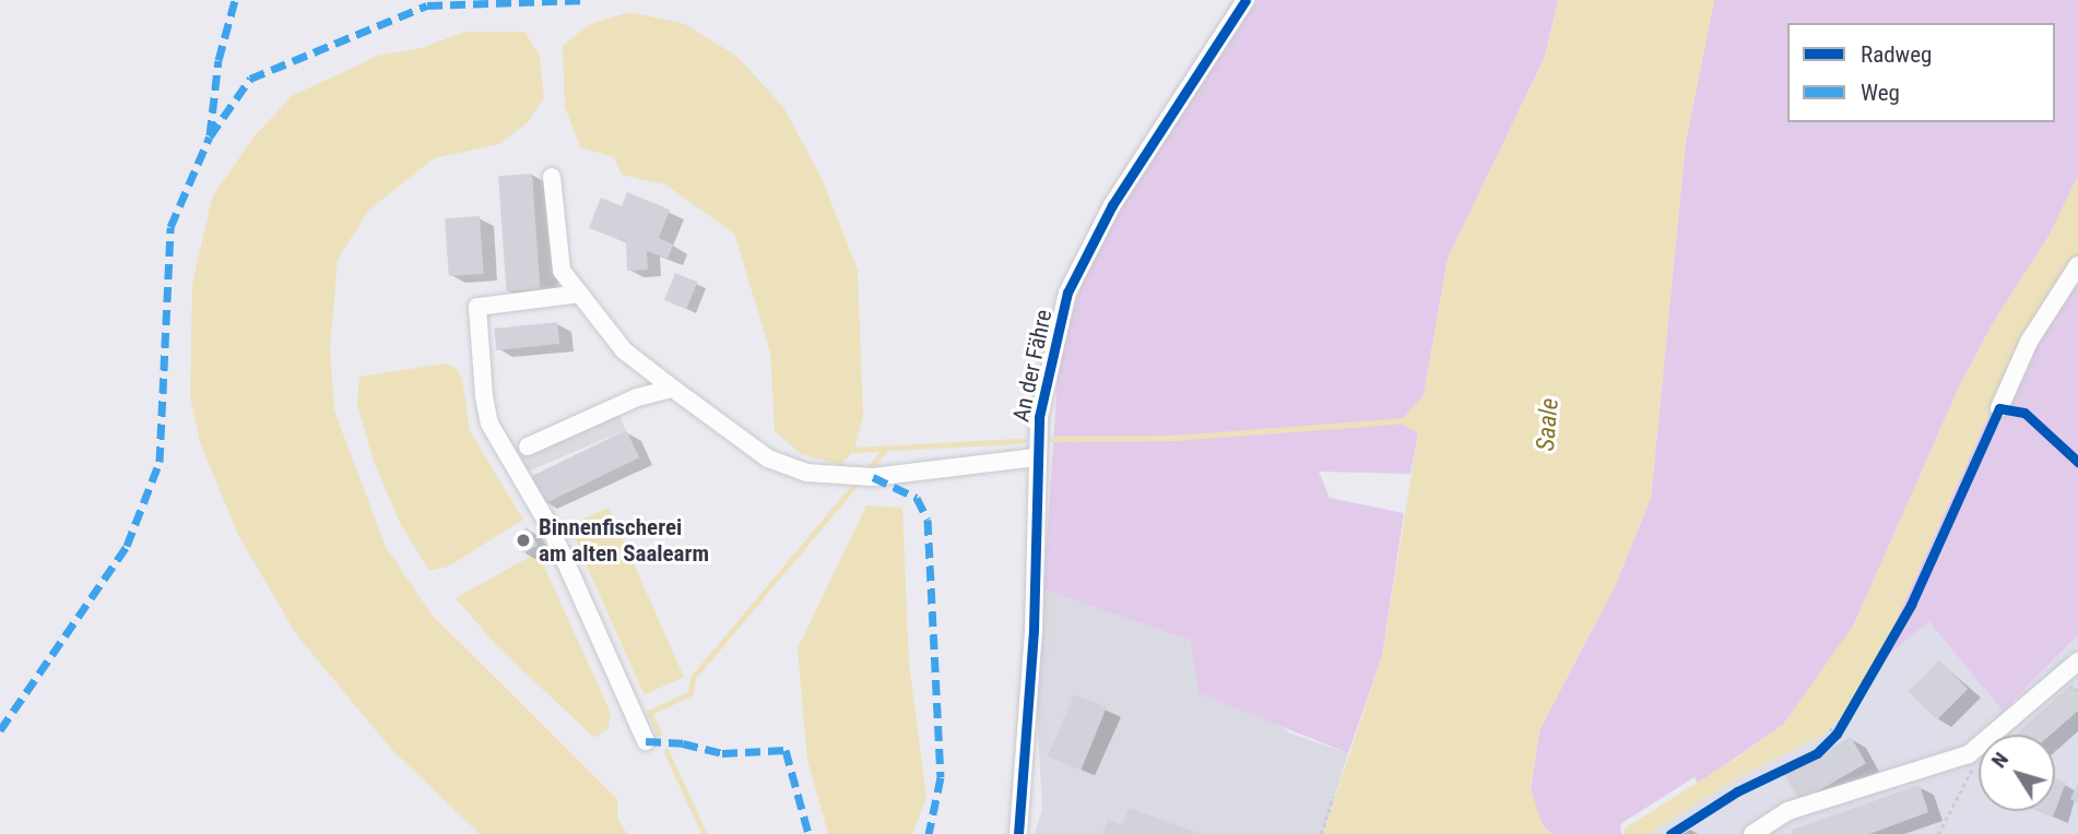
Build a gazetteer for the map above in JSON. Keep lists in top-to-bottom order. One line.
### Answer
{"streets":{"lane":["An der Fähre"]},"water":["Saale"],"places":["Binnenfischerei am alten Saalearm"],"legend":["Radweg","Weg"],"north":"top left"}
